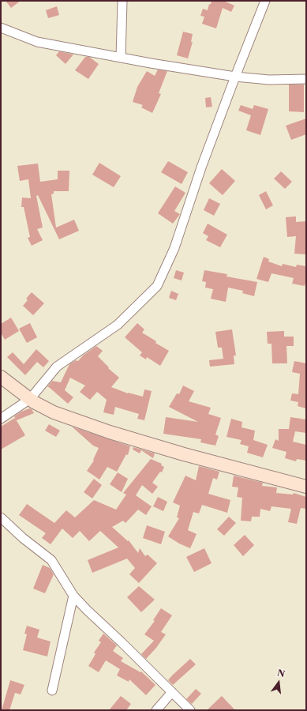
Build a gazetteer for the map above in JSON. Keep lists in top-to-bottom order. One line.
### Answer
{"north":"top"}
